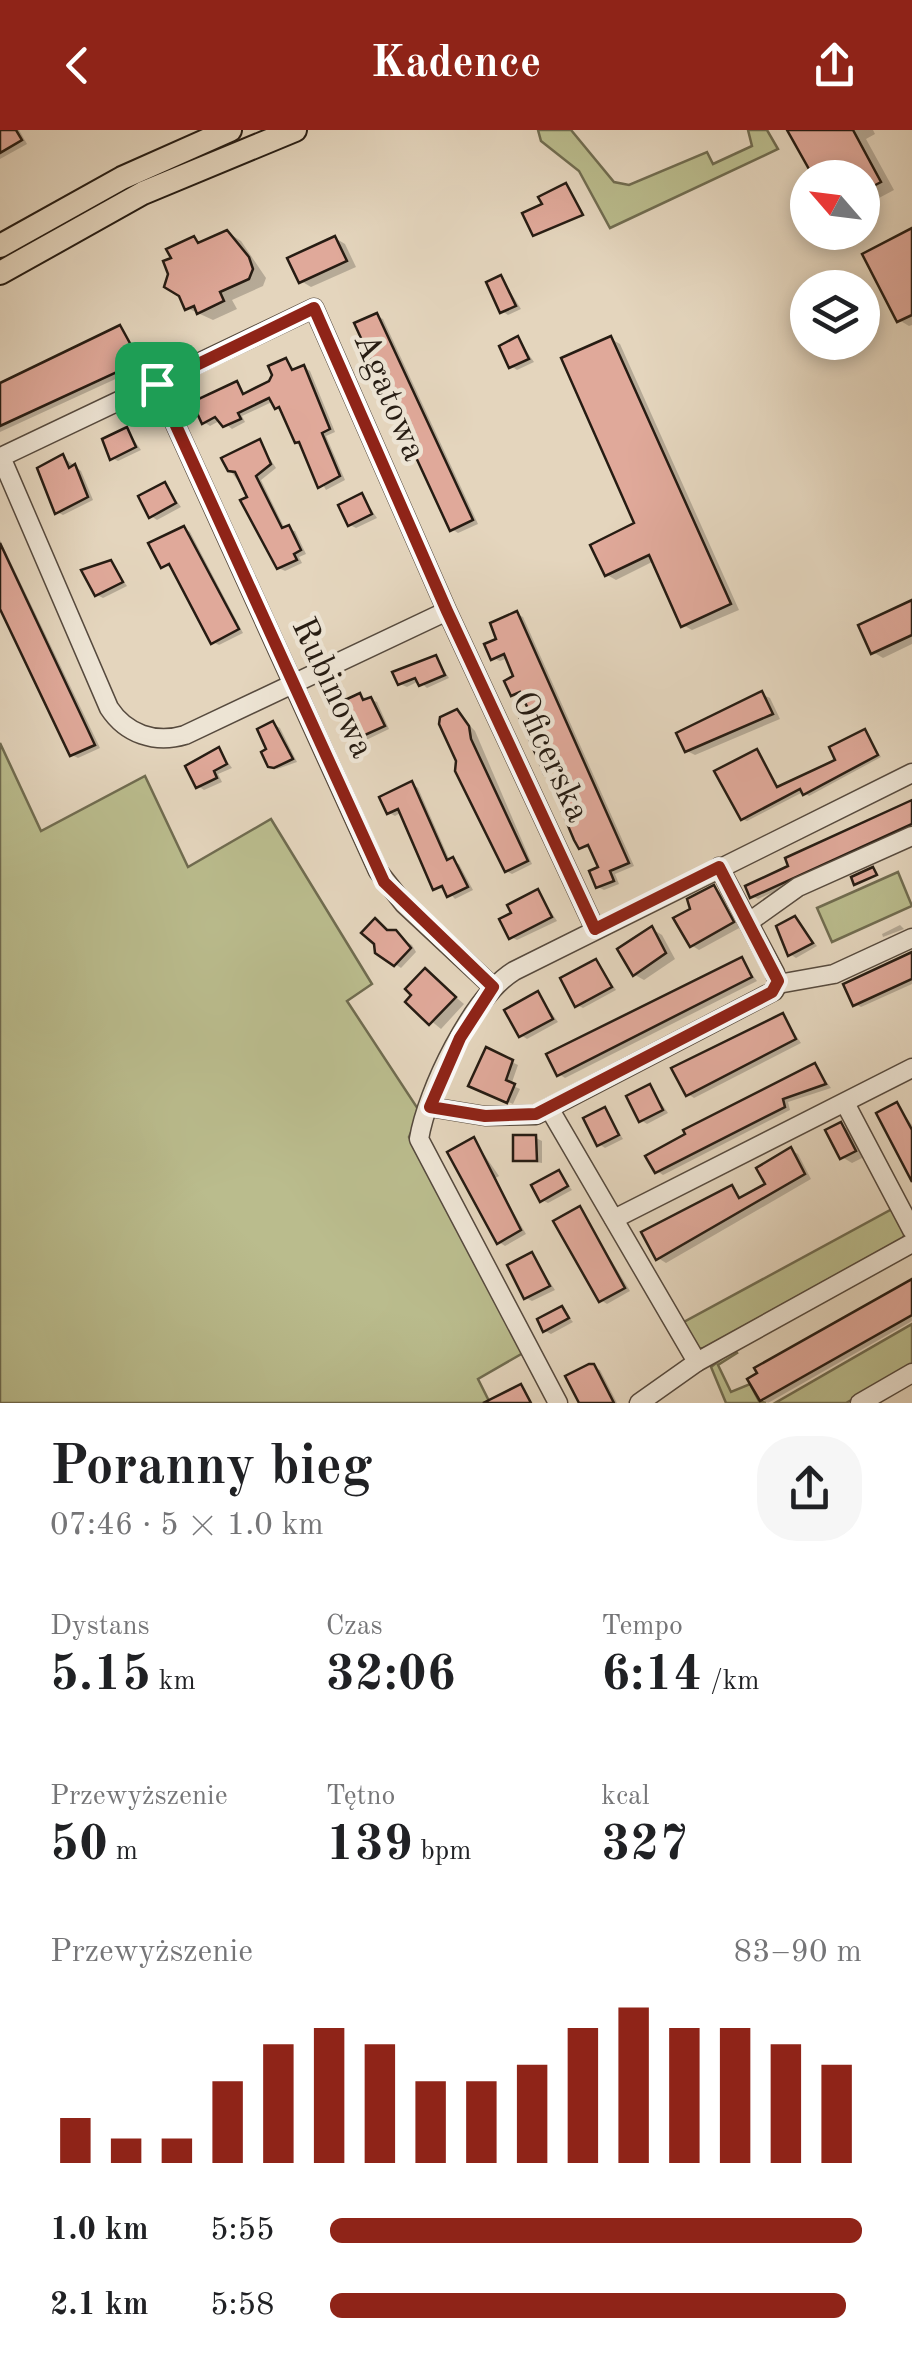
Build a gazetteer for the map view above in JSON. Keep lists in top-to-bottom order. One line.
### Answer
{"streets":{"street":["Agatowa","Rubinowa","Oficerska"]},"crossings":[["Agatowa","Rubinowa"],["Agatowa","Oficerska"]],"north":"top left","page":{"header":"Kadence","heading":["Poranny bieg","07:46 · 5 × 1.0 km"],"stats":[["Dystans","5.15 km"],["Czas","32:06"],["Tempo","6:14 /km"],["Przewyższenie","50 m"],["Tętno","139 bpm"],["kcal","327"]],"chart":["Przewyższenie","83–90 m"],"list":[{"name":"1.0 km","note":"5:55"},{"name":"2.1 km","note":"5:58"}]}}
